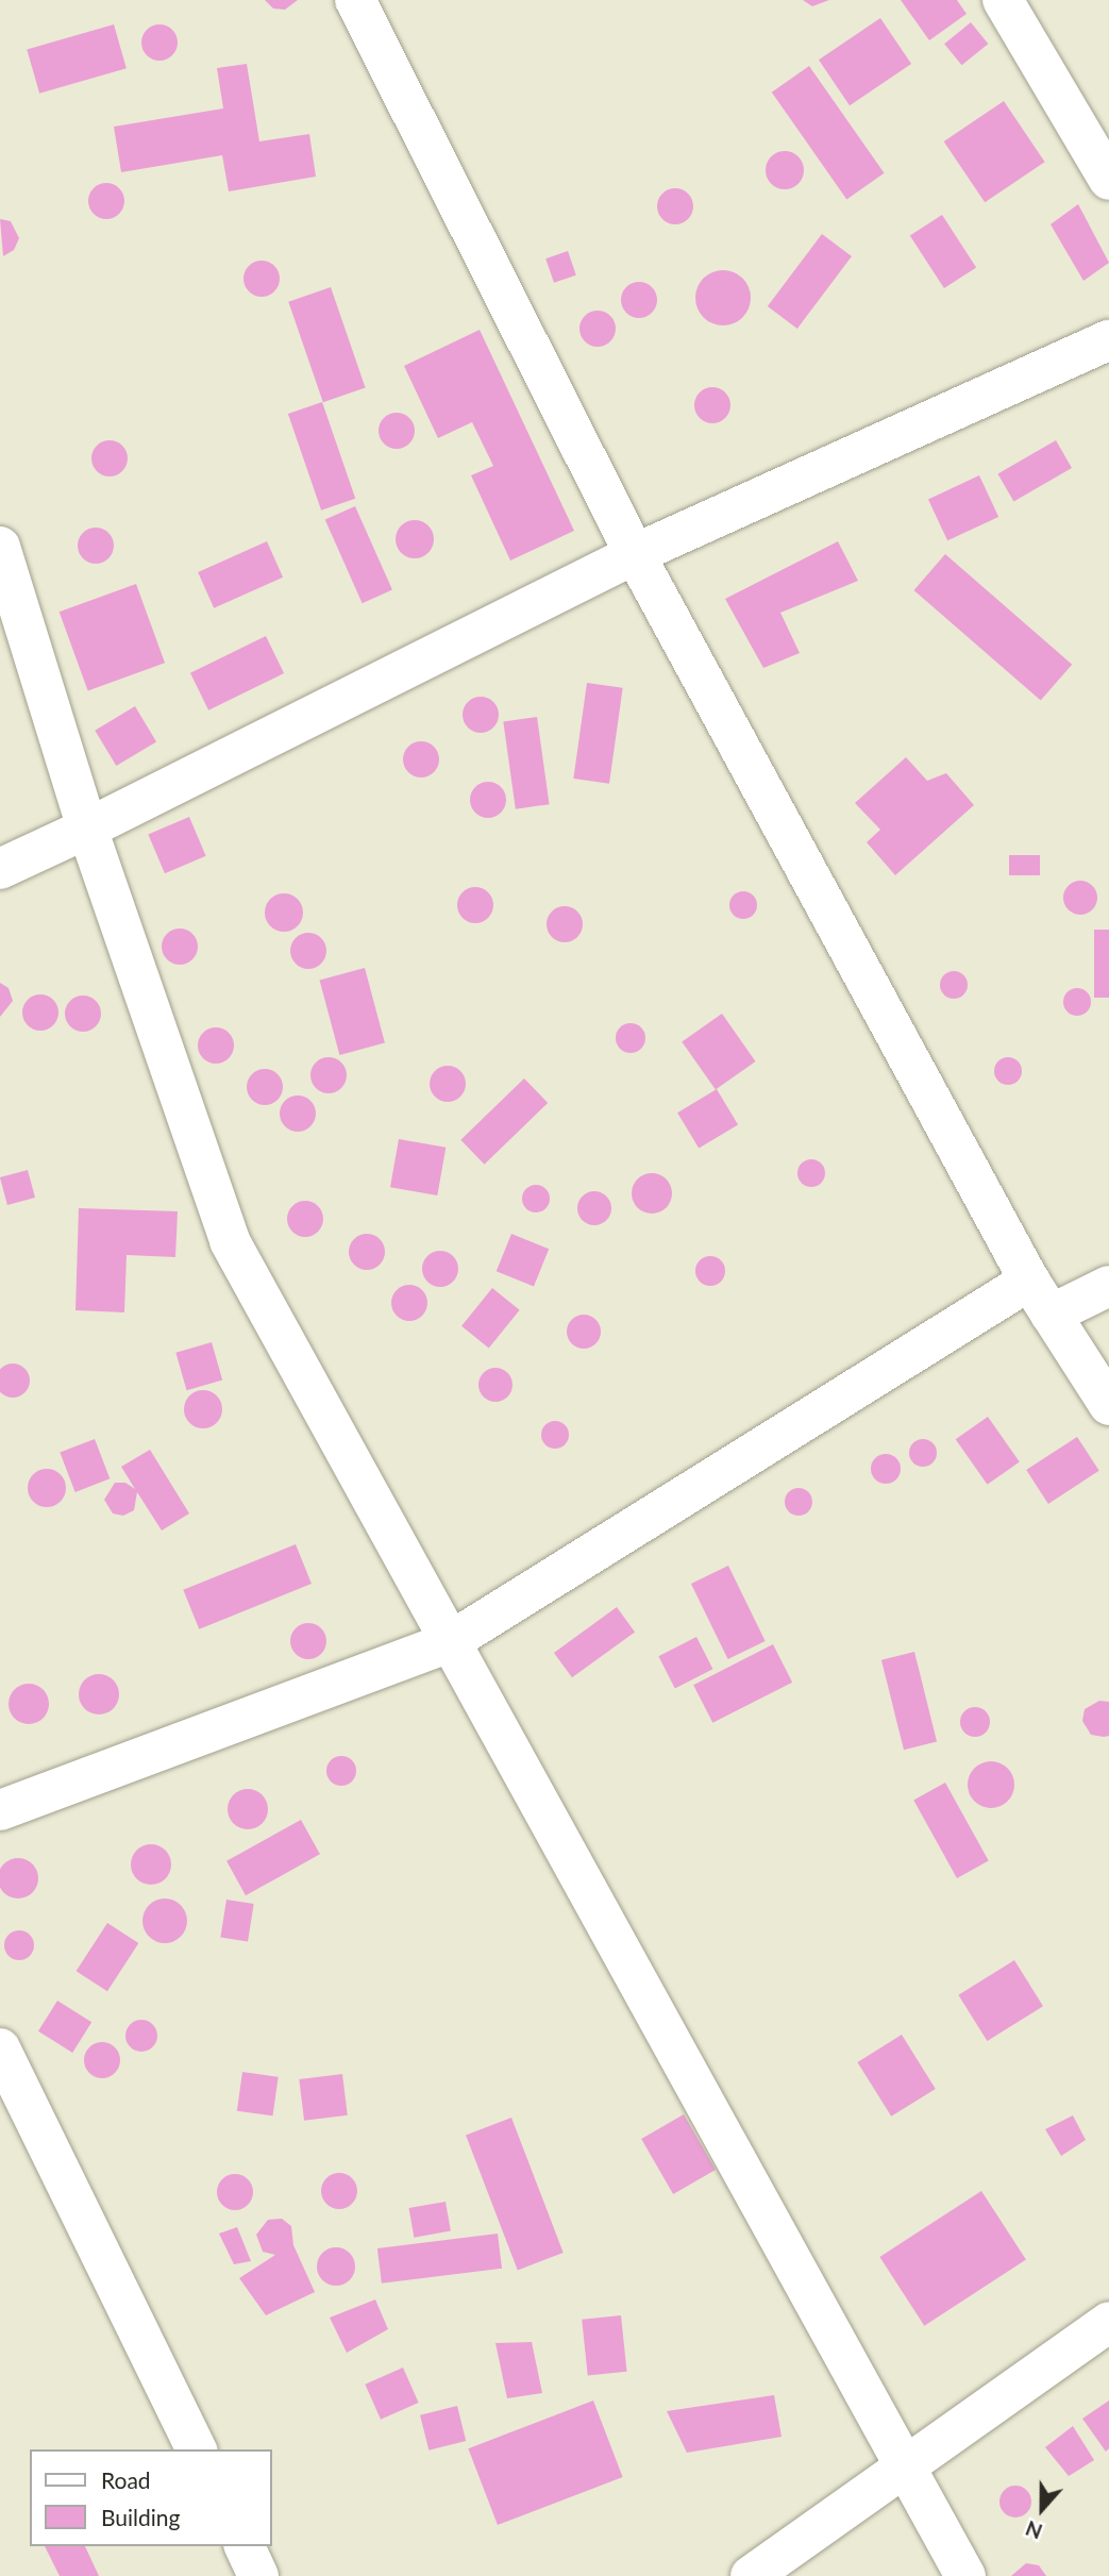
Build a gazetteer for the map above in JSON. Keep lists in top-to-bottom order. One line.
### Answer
{"legend":["Road","Building"],"north":"bottom"}
